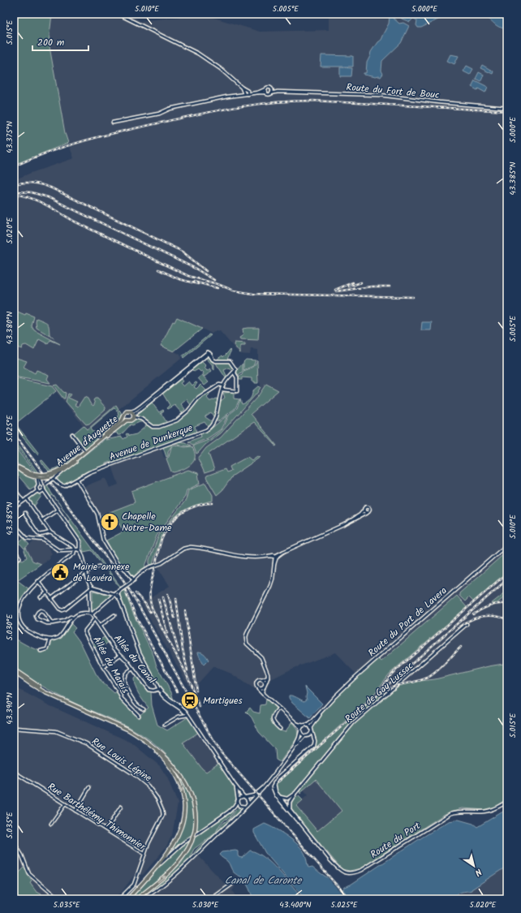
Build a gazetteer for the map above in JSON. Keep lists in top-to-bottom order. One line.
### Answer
{"streets":{"main road":["Avenue d'Auguette"],"street":["Route du Fort de Bouc","Avenue de Dunkerque","Route du Port de Lavera","Allée du Canal","Allée du Marais","Route de Gay Lussac","Rue Louis Lépine","Rue Barthélémy Thimonnier","Route du Port"]},"crossings":[["Allée du Canal","Allée du Marais"],["Route de Gay Lussac","Route du Port"],["Rue Louis Lépine","Rue Barthélémy Thimonnier"]],"water":["Canal de Caronte"],"places":{"church":["Chapelle Notre-Dame"],"public building":["Mairie annexe de Lavéra"],"station":["Martigues"]},"scale_bar":"200 m","north":"bottom right","coordinates":["5.010°E","5.005°E","5.000°E","5.015°E","43.375°N","43.385°N","5.020°E","43.380°N","5.025°E","5.030°E","43.390°N","5.035°E","43.400°N"]}
